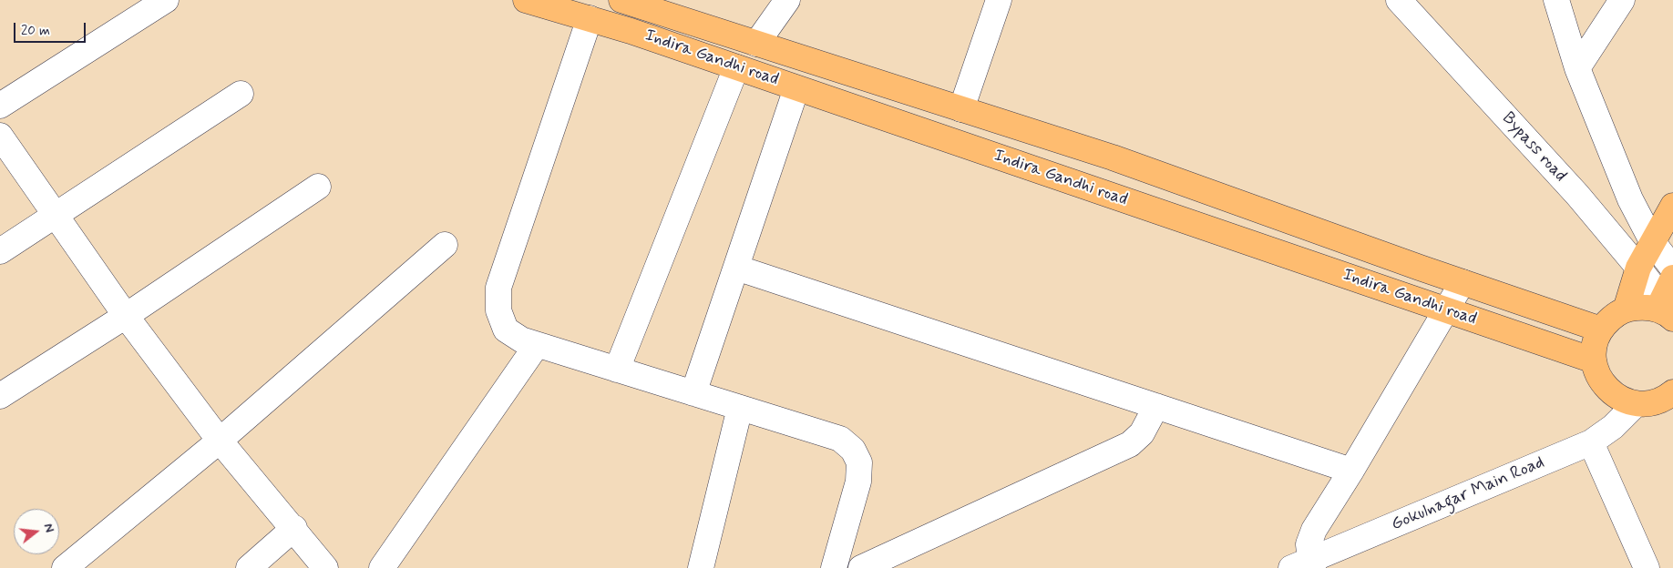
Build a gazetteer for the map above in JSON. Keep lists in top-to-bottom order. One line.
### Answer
{"streets":{"main road":["Indira Gandhi road"],"street":["Bypass road","Gokulnagar Main Road"]},"scale_bar":"20 m","north":"right"}
